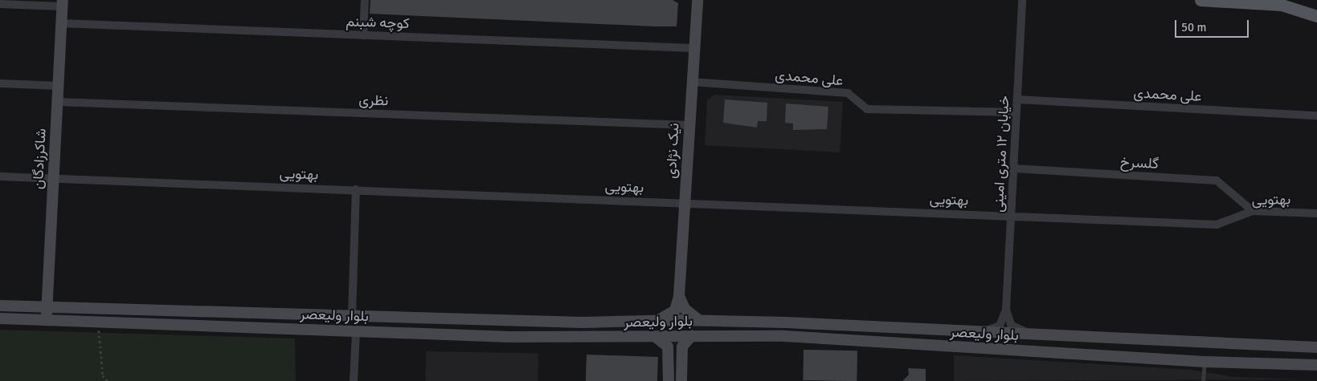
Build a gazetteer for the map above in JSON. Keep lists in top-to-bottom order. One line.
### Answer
{"streets":{"street":["کوچه شبنم","علی محمدی","نظری","نیک نژادی","خیابان ۱۲ متری امینی","شاکرزادگان","گلسرخ","بهتویی","بلوار ولیعصر"]},"crossings":[["کوچه شبنم","نیک نژادی"],["کوچه شبنم","شاکرزادگان"],["علی محمدی","نیک نژادی"],["علی محمدی","خیابان ۱۲ متری امینی"],["نظری","نیک نژادی"],["نظری","شاکرزادگان"],["نیک نژادی","بهتویی"],["نیک نژادی","بلوار ولیعصر"],["خیابان ۱۲ متری امینی","گلسرخ"],["خیابان ۱۲ متری امینی","بهتویی"],["شاکرزادگان","بهتویی"],["شاکرزادگان","بلوار ولیعصر"],["گلسرخ","بهتویی"]],"scale_bar":"50 m"}
